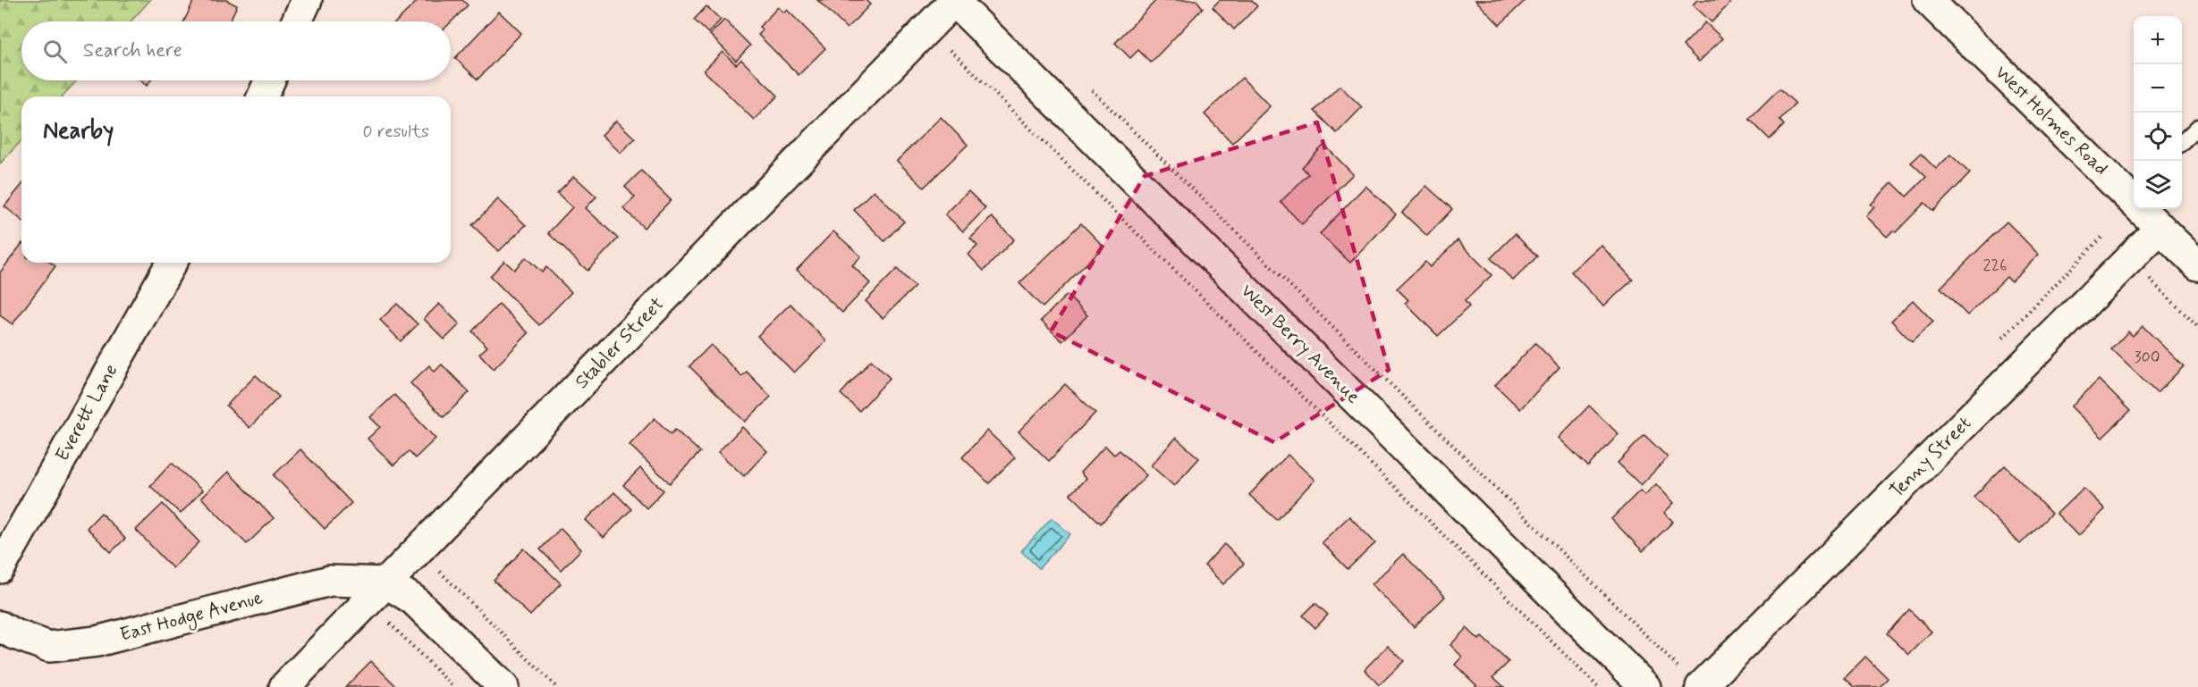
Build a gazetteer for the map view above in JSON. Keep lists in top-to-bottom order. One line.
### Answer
{"streets":{"street":["West Holmes Road","Stabler Street","West Berry Avenue","Everett Lane","Tenny Street","East Hodge Avenue"]},"crossings":[["West Holmes Road","Tenny Street"],["Stabler Street","West Berry Avenue"],["Stabler Street","East Hodge Avenue"]],"house_numbers":["226","300"],"page":{"map_buttons":["+","−"],"search":"Search here","heading":["Nearby","0 results"]}}
